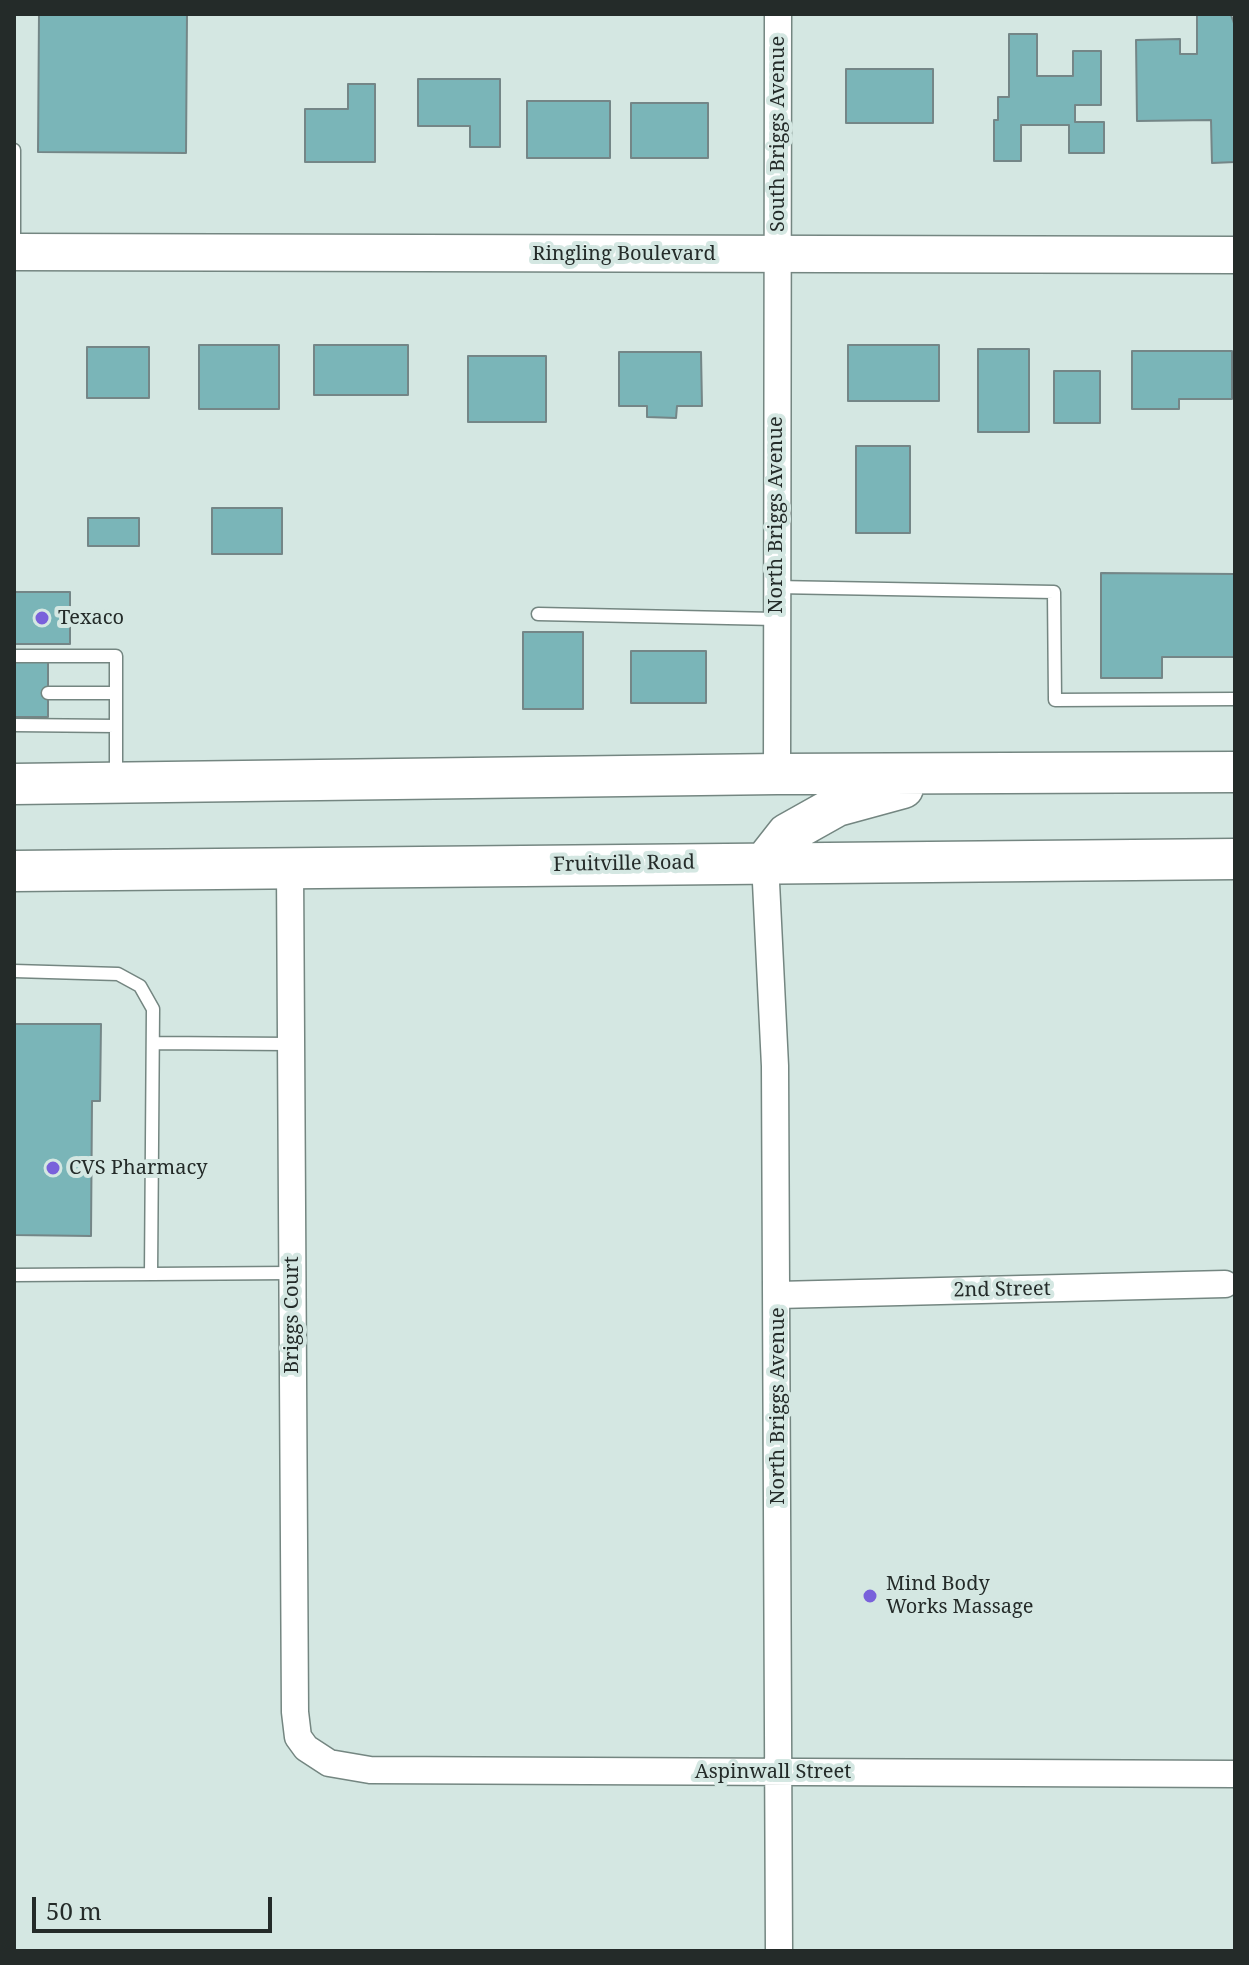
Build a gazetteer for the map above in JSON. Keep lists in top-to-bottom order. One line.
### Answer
{"streets":{"main road":["Fruitville Road"],"street":["South Briggs Avenue","Ringling Boulevard","North Briggs Avenue","2nd Street","Briggs Court","Aspinwall Street"]},"crossings":[["South Briggs Avenue","Ringling Boulevard"],["South Briggs Avenue","North Briggs Avenue"],["Ringling Boulevard","North Briggs Avenue"],["North Briggs Avenue","Fruitville Road"],["North Briggs Avenue","2nd Street"],["North Briggs Avenue","Aspinwall Street"],["Fruitville Road","Briggs Court"],["Briggs Court","Aspinwall Street"]],"places":["Texaco","CVS Pharmacy","Mind Body Works Massage"],"scale_bar":"50 m"}
